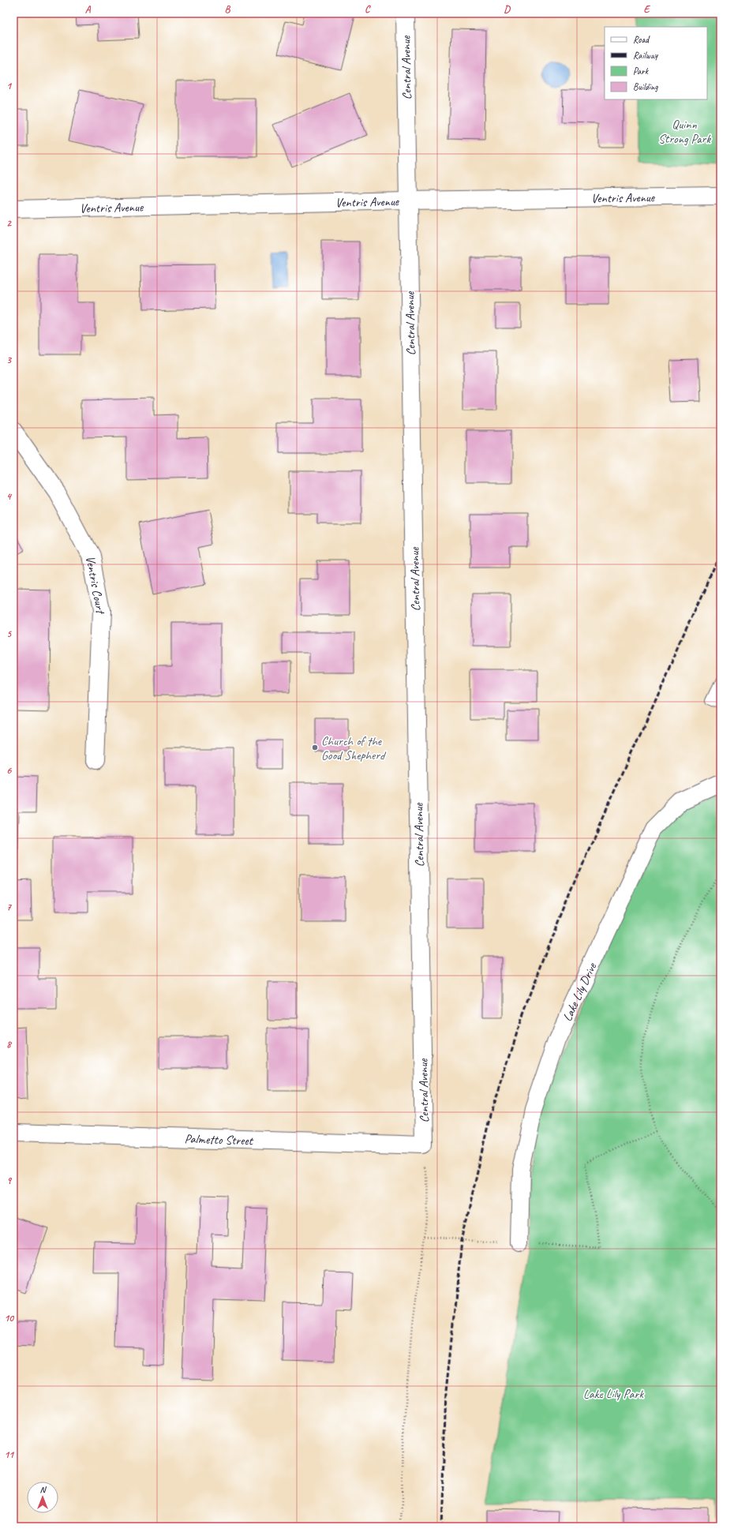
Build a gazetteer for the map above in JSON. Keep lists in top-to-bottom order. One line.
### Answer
{"streets":{"street":["Central Avenue","Ventris Avenue","Ventris Court","Lake Lily Drive","Palmetto Street"]},"crossings":[["Central Avenue","Ventris Avenue"],["Central Avenue","Palmetto Street"]],"parks":["Quinn Strong Park","Lake Lily Park"],"places":["Church of the Good Shepherd"],"legend":["Road","Railway","Park","Building"],"north":"top","grid":{"columns":["A","B","C","D","E"],"rows":["1","2","3","4","5","6","7","8","9","10","11"]}}
